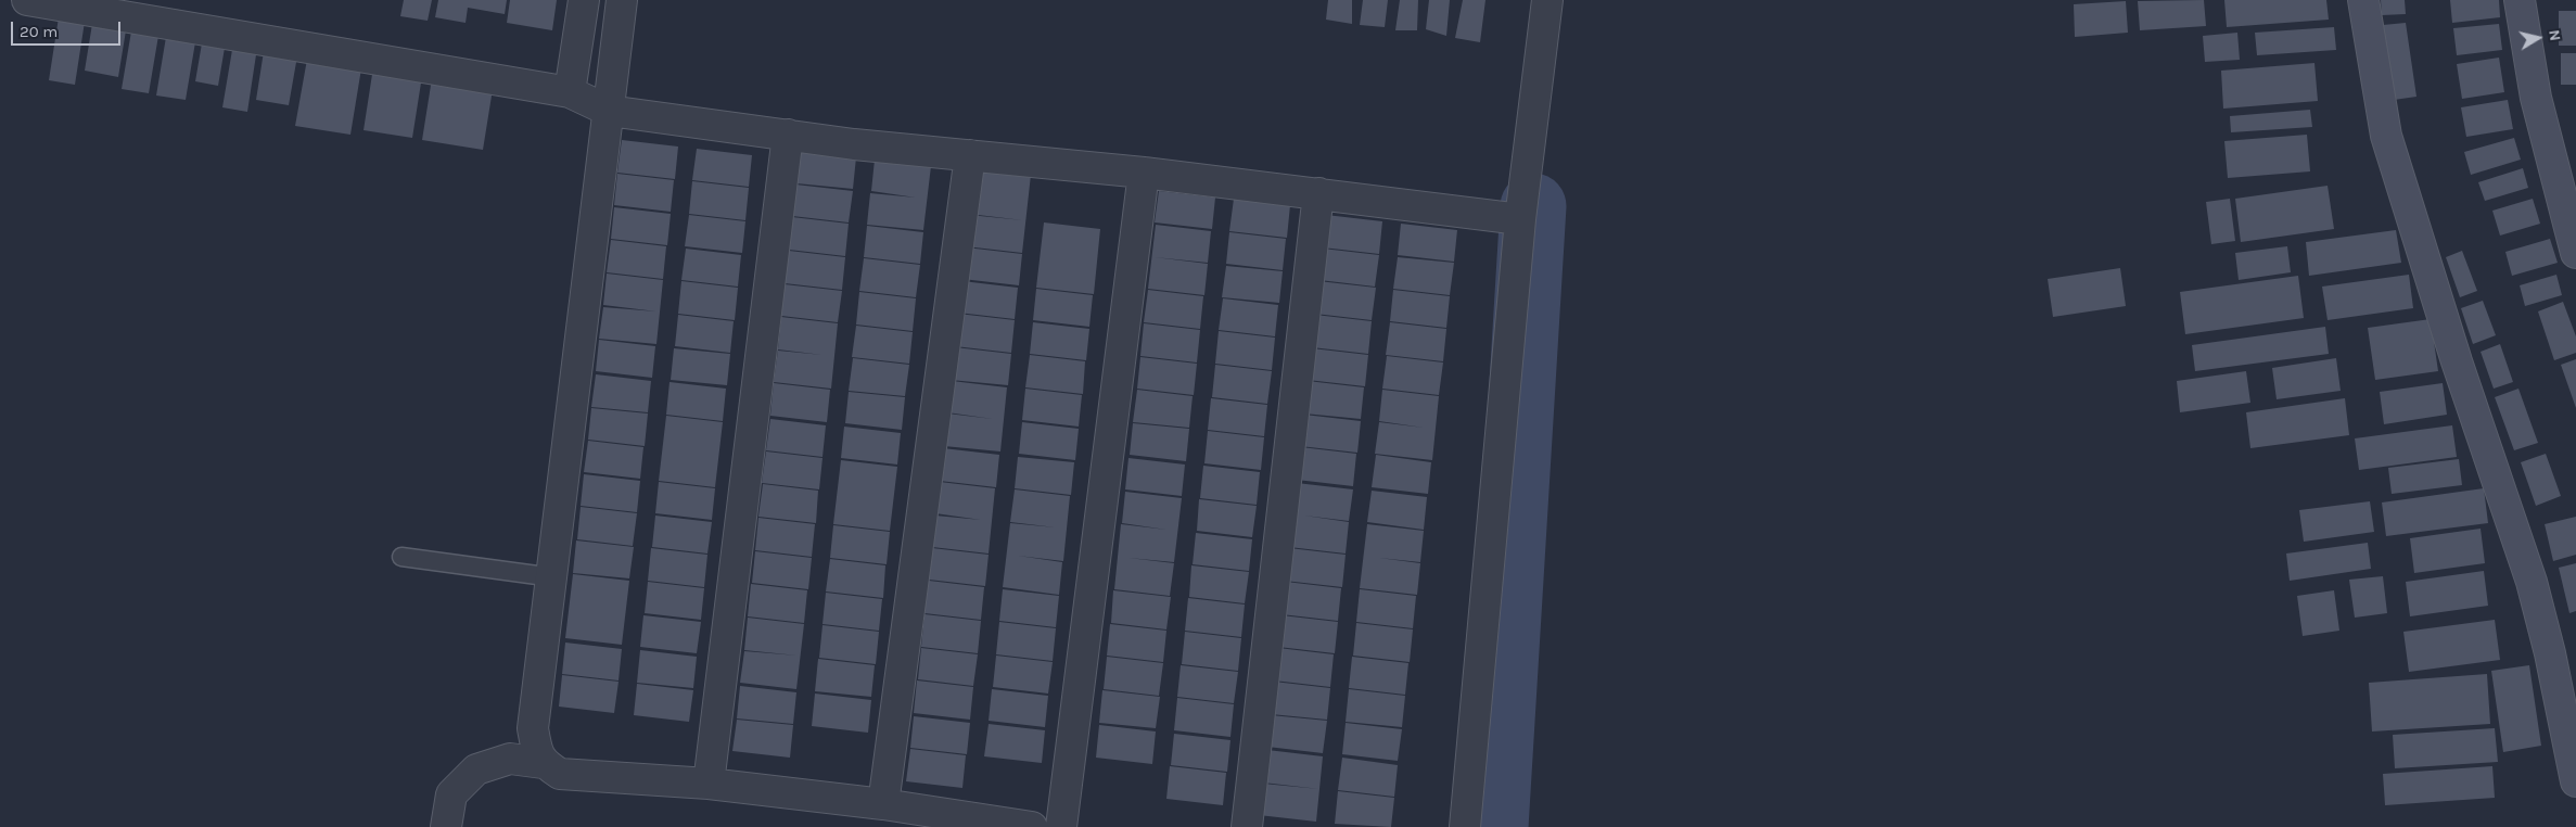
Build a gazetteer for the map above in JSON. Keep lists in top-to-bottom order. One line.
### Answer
{"scale_bar":"20 m","north":"right"}
